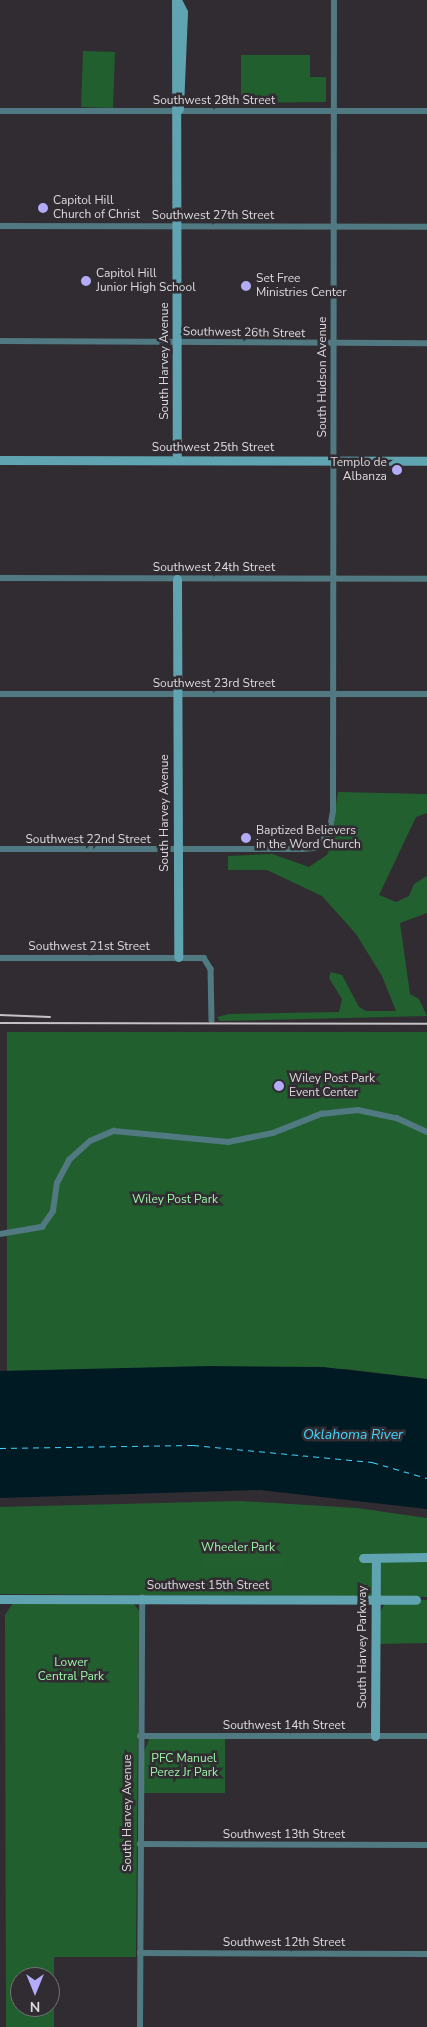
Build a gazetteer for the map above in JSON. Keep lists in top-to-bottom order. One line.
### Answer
{"streets":{"street":["Southwest 28th Street","Southwest 27th Street","Southwest 26th Street","South Harvey Avenue","South Hudson Avenue","Southwest 25th Street","Southwest 24th Street","Southwest 23rd Street","Southwest 22nd Street","Southwest 21st Street","Southwest 15th Street","South Harvey Parkway","Southwest 14th Street","Southwest 13th Street","Southwest 12th Street"]},"crossings":[["Southwest 28th Street","South Harvey Avenue"],["Southwest 28th Street","South Hudson Avenue"],["Southwest 27th Street","South Harvey Avenue"],["Southwest 27th Street","South Hudson Avenue"],["Southwest 26th Street","South Harvey Avenue"],["Southwest 26th Street","South Hudson Avenue"],["South Harvey Avenue","Southwest 25th Street"],["South Harvey Avenue","Southwest 24th Street"],["South Harvey Avenue","Southwest 23rd Street"],["South Harvey Avenue","Southwest 22nd Street"],["South Harvey Avenue","Southwest 21st Street"],["South Harvey Avenue","Southwest 15th Street"],["South Harvey Avenue","Southwest 14th Street"],["South Harvey Avenue","Southwest 13th Street"],["South Harvey Avenue","Southwest 12th Street"],["South Hudson Avenue","Southwest 25th Street"],["South Hudson Avenue","Southwest 24th Street"],["South Hudson Avenue","Southwest 23rd Street"],["South Hudson Avenue","Southwest 22nd Street"],["Southwest 15th Street","South Harvey Parkway"],["South Harvey Parkway","Southwest 14th Street"]],"water":["Oklahoma River"],"parks":["Wiley Post Park","Wheeler Park","Lower Central Park","PFC Manuel Perez Jr Park"],"places":["Capitol Hill Church of Christ","Capitol Hill Junior High School","Set Free Ministries Center","Templo de Albanza","Baptized Believers in the Word Church","Wiley Post Park Event Center"],"north":"bottom"}
